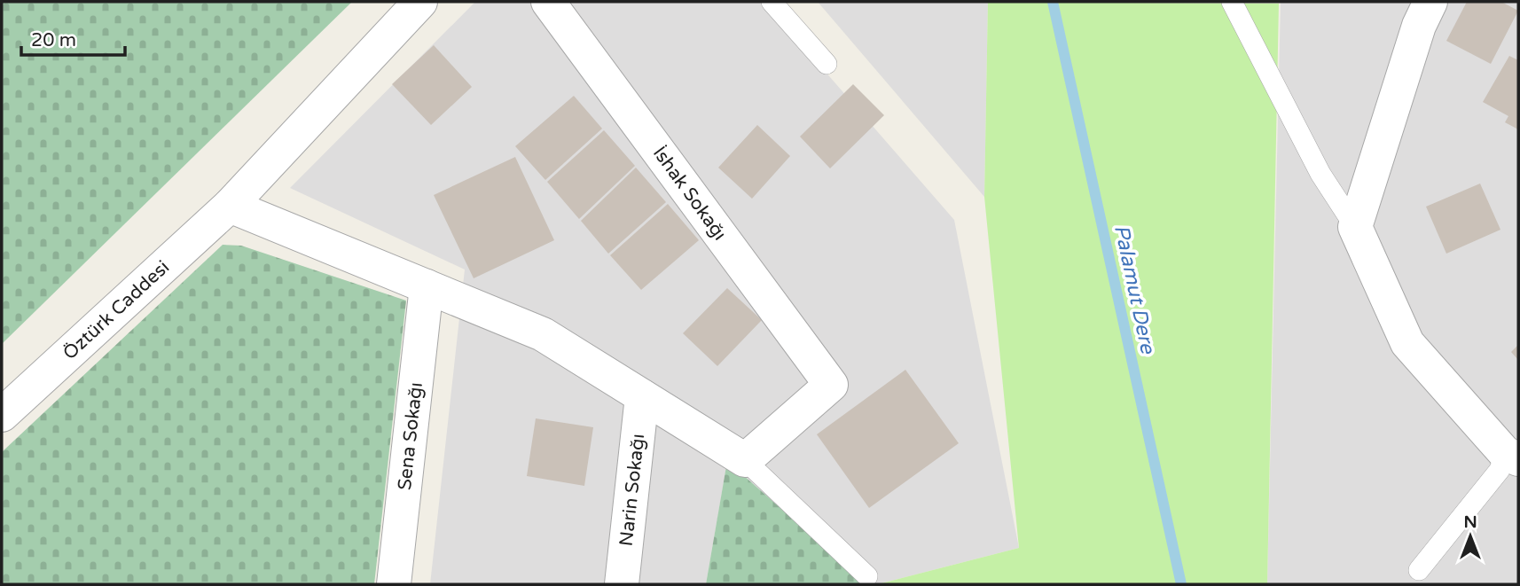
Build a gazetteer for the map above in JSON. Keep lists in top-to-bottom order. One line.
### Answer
{"streets":{"street":["İshak Sokağı","Öztürk Caddesi","Sena Sokağı","Narin Sokağı"]},"water":["Palamut Dere"],"scale_bar":"20 m","north":"top"}
